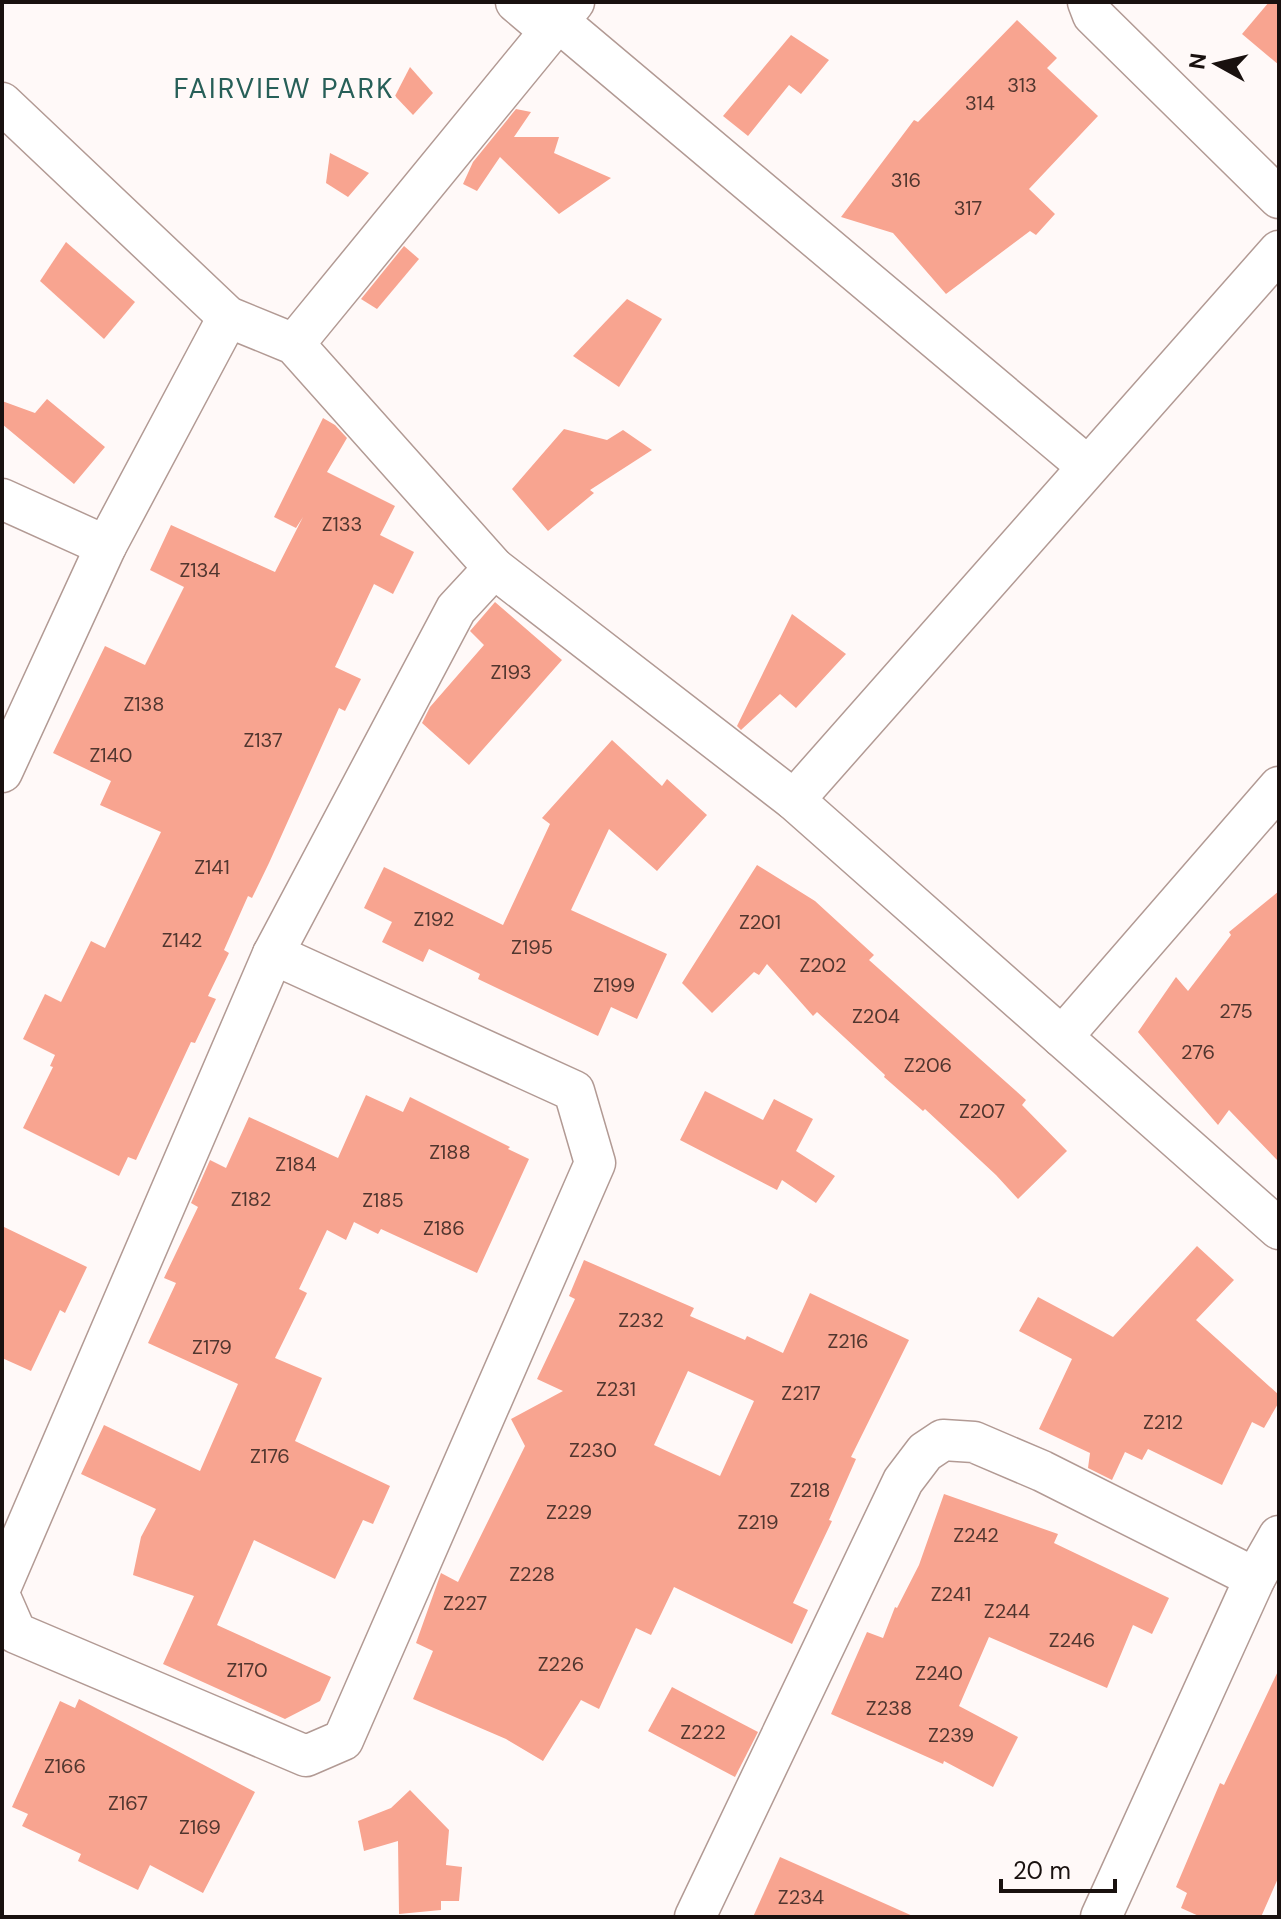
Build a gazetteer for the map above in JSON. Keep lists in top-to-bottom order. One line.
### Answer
{"districts":["FAIRVIEW PARK"],"house_numbers":["313","314","316","317","Z133","Z134","Z193","Z138","Z137","Z140","Z141","Z192","Z201","Z142","Z195","Z202","Z199","275","Z204","276","Z206","Z207","Z188","Z184","Z182","Z185","Z186","Z232","Z216","Z179","Z231","Z217","Z212","Z230","Z176","Z218","Z229","Z219","Z242","Z228","Z241","Z227","Z244","Z246","Z226","Z170","Z240","Z238","Z222","Z239","Z166","Z167","Z169","Z234"],"scale_bar":"20 m","north":"left"}
